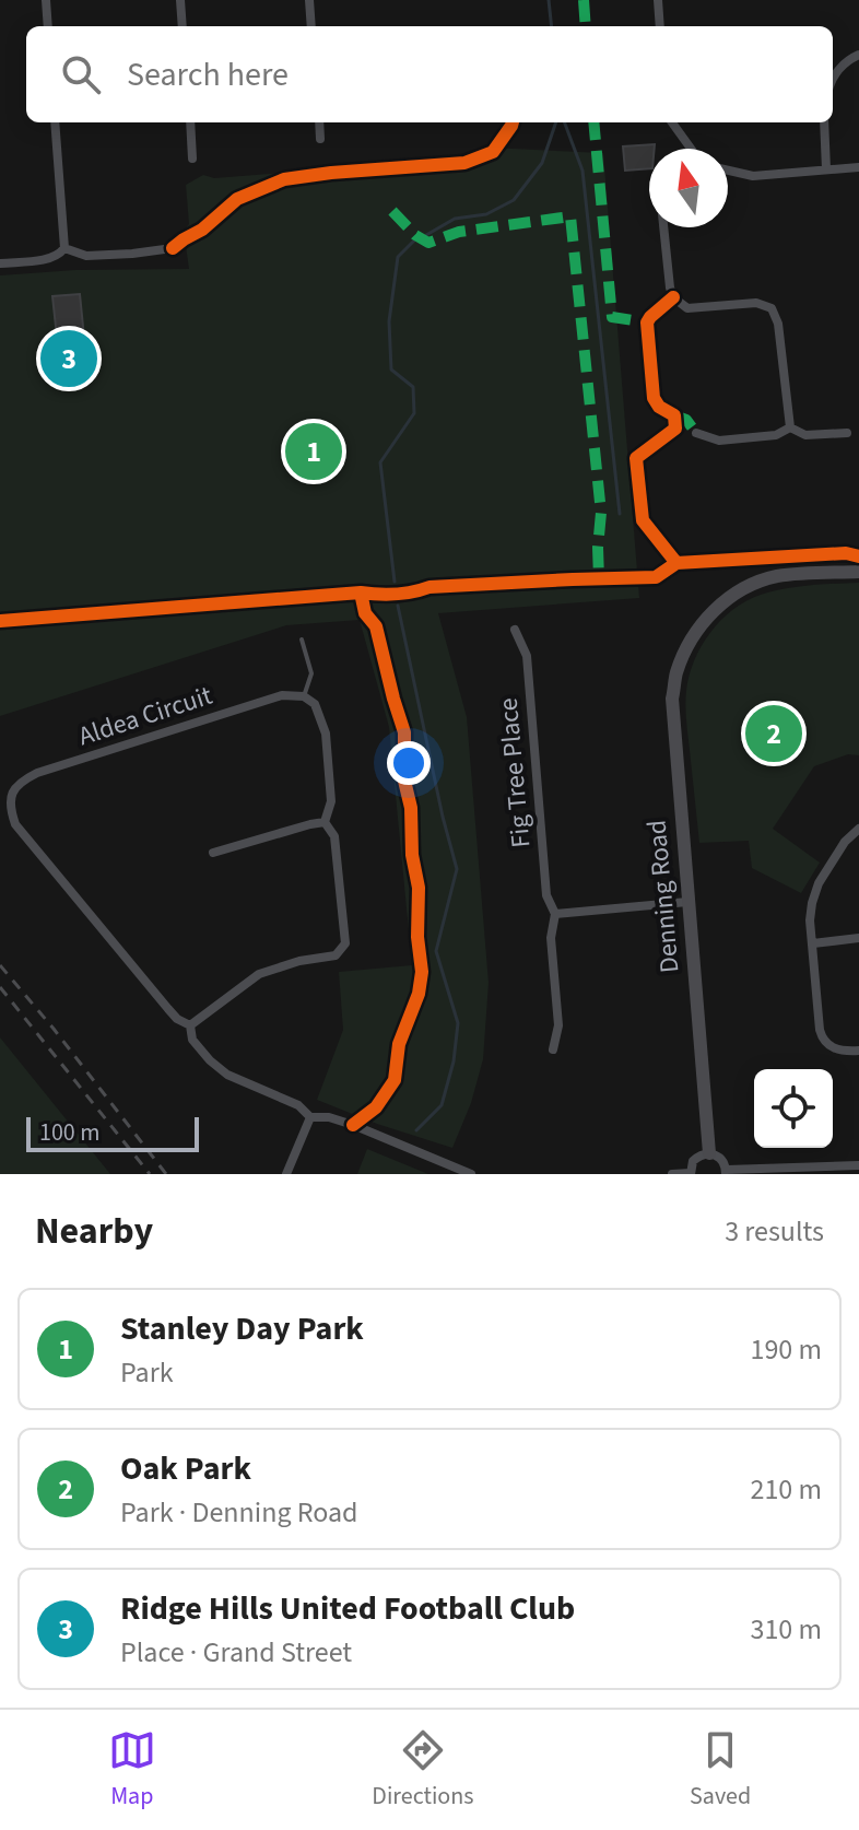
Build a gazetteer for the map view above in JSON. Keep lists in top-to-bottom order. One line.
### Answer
{"streets":{"street":["Aldea Circuit","Fig Tree Place","Denning Road"]},"scale_bar":"100 m","north":"top","page":{"search":"Search here","pins":["3","1","2"],"scale":"100 m","heading":["Nearby","3 results"],"list":[{"mark":"1","name":"Stanley Day Park","note":"Park","value":"190 m"},{"mark":"2","name":"Oak Park","note":"Park · Denning Road","value":"210 m"},{"mark":"3","name":"Ridge Hills United Football Club","note":"Place · Grand Street","value":"310 m"}],"nav":["Map","Directions","Saved"]}}
